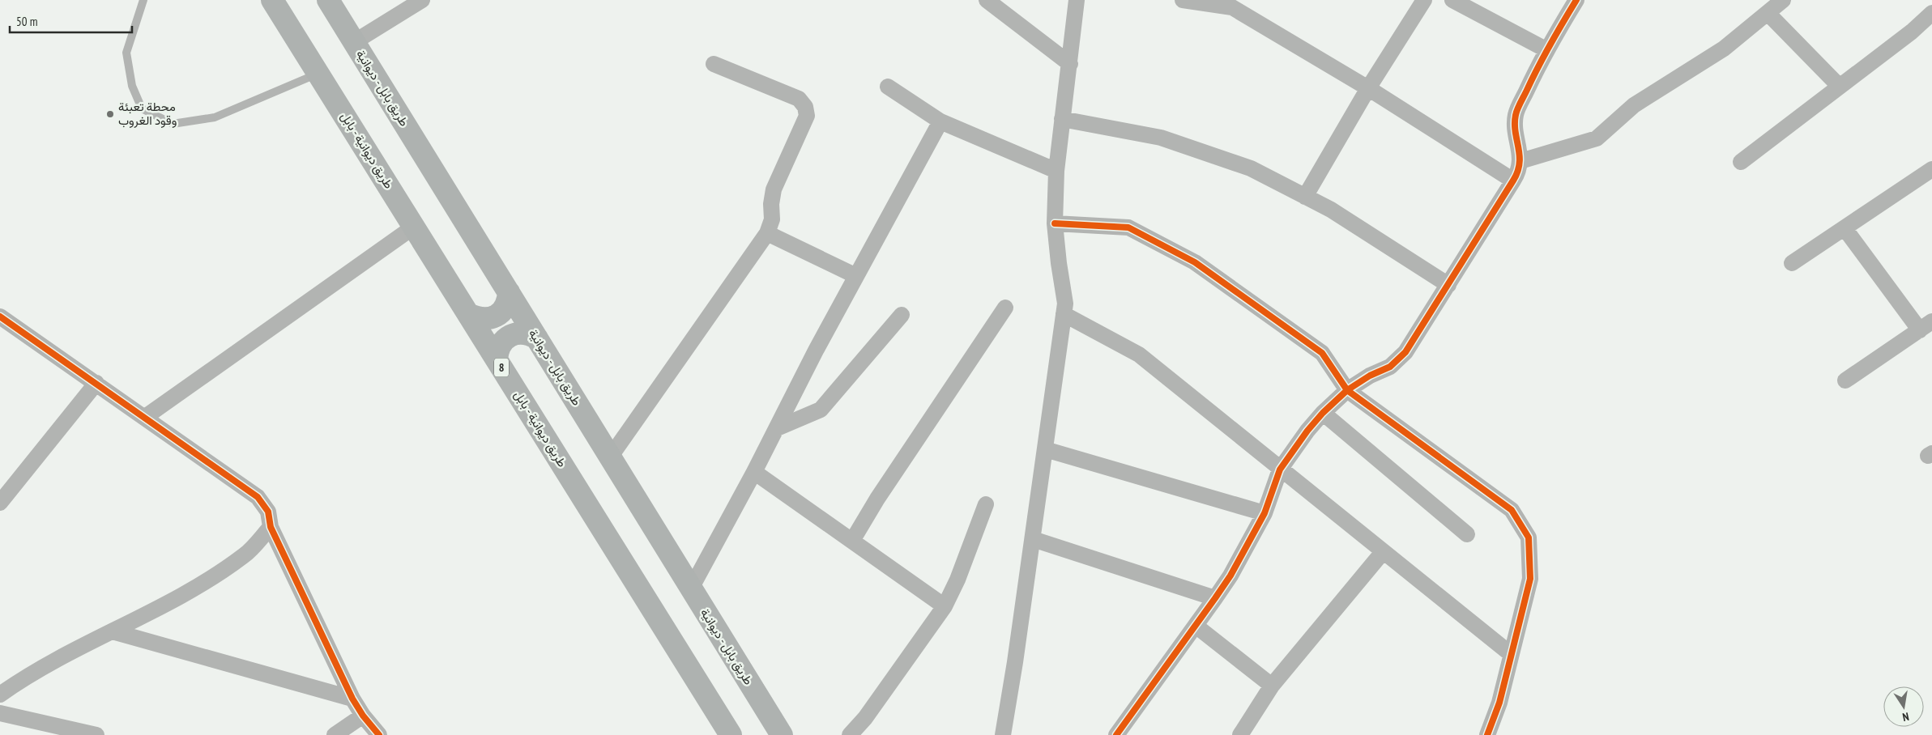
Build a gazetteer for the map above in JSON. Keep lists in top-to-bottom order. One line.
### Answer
{"streets":{"highway":["طريق بابل - ديوانية","طريق ديوانية - بابل","8"]},"places":["محطة تعبئة وقود الغروب"],"scale_bar":"50 m","north":"bottom"}
